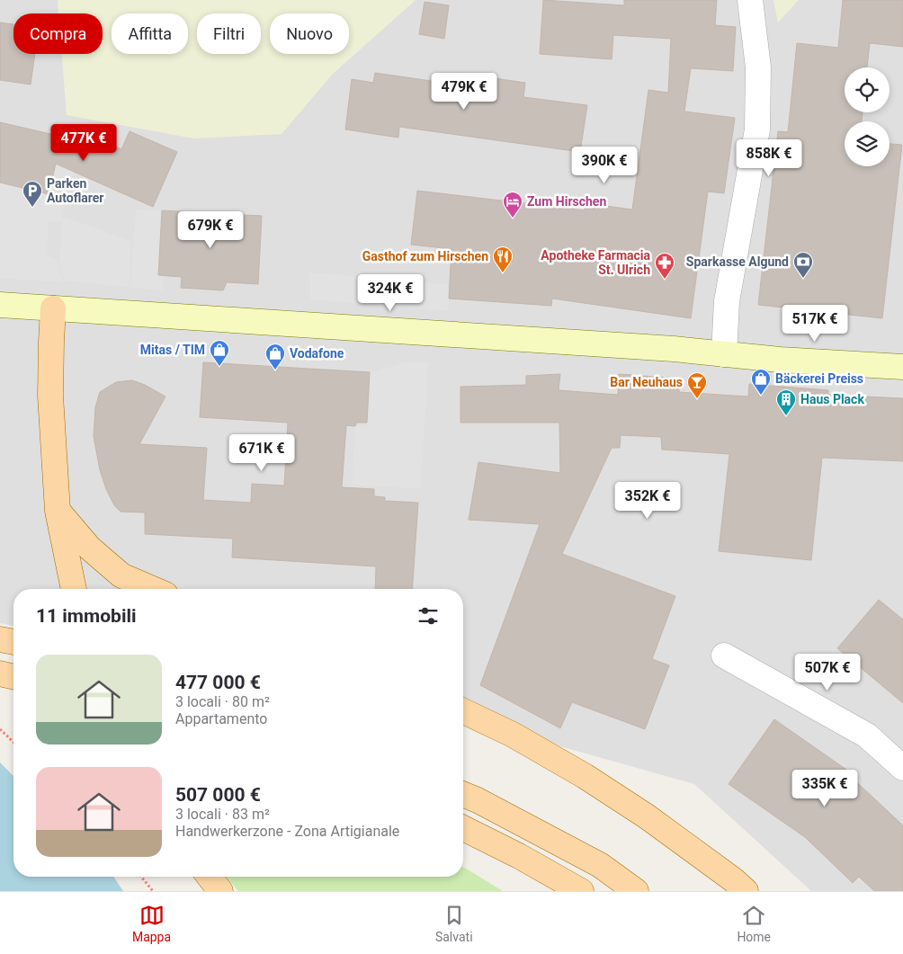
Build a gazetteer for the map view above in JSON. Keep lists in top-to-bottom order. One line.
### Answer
{"places":{"parking":["Parken Autoflarer"],"hotel":["Zum Hirschen"],"restaurant":["Gasthof zum Hirschen"],"bank":["Sparkasse Algund"],"pharmacy":["Apotheke Farmacia St. Ulrich"],"shop":["Mitas / TIM","Vodafone","Bäckerei Preiss"],"bar":["Bar Neuhaus"],"building":["Haus Plack"]},"page":{"chip":["Compra","Affitta","Filtri","Nuovo"],"price":["479K €","477K €","858K €","390K €","679K €","324K €","517K €","671K €","352K €","507K €","335K €"],"heading":"11 immobili","list":[{"name":"477 000 €","note":"3 locali · 80 m² · Appartamento"},{"name":"507 000 €","note":"3 locali · 83 m² · Handwerkerzone - Zona Artigianale"}],"tabs":["Mappa","Salvati","Home"]}}
